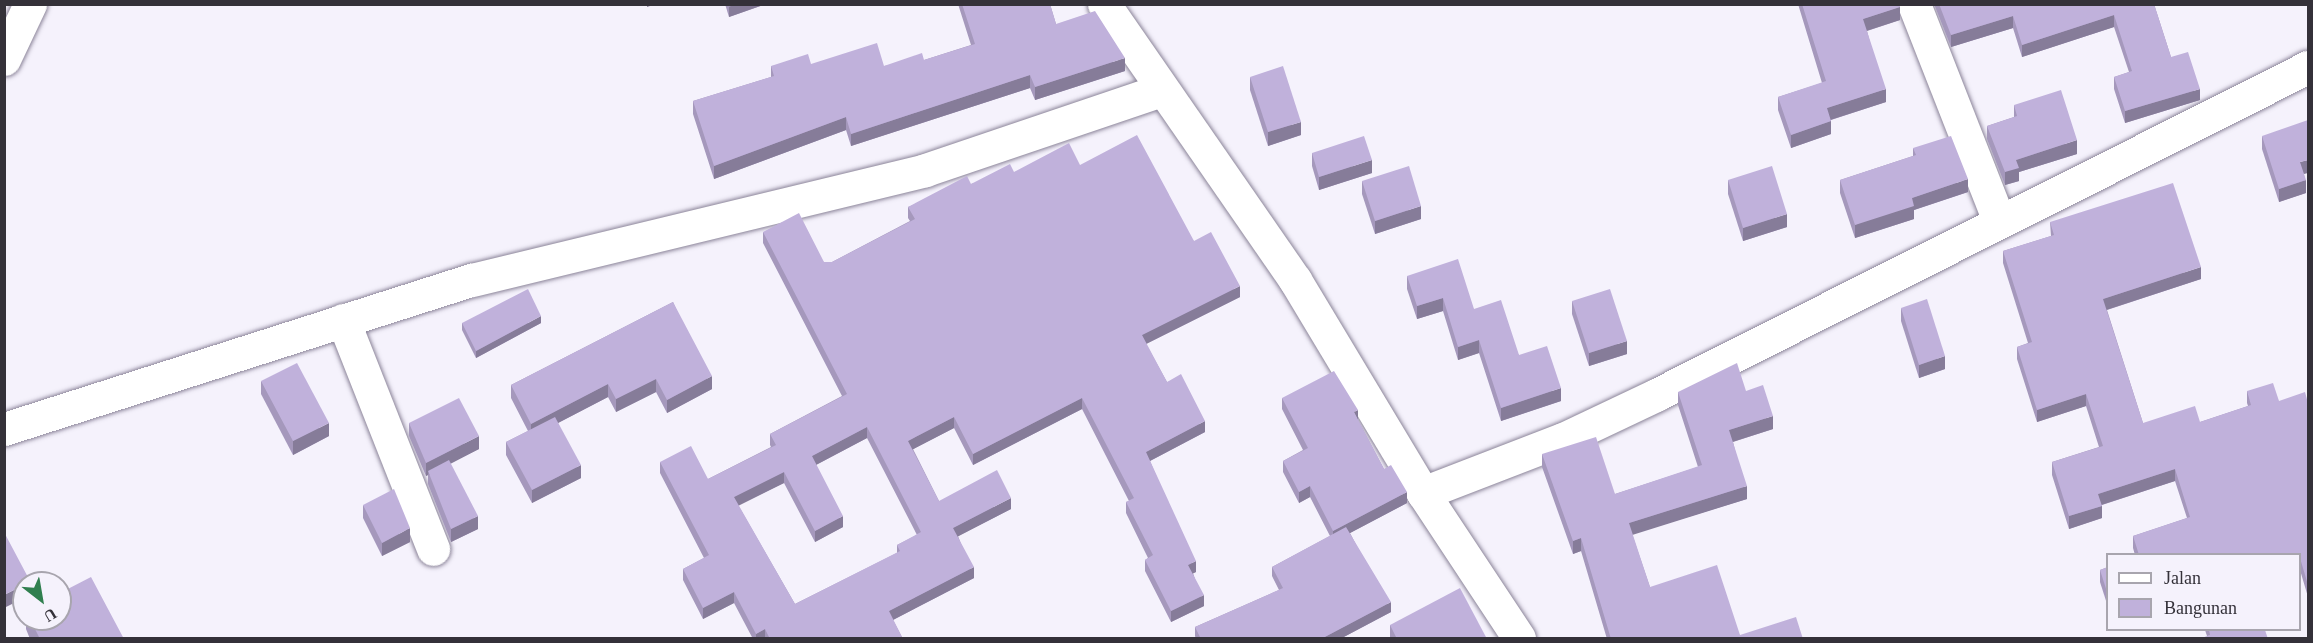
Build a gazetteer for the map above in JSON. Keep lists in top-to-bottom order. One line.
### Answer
{"legend":["Jalan","Bangunan"],"north":"bottom right"}
